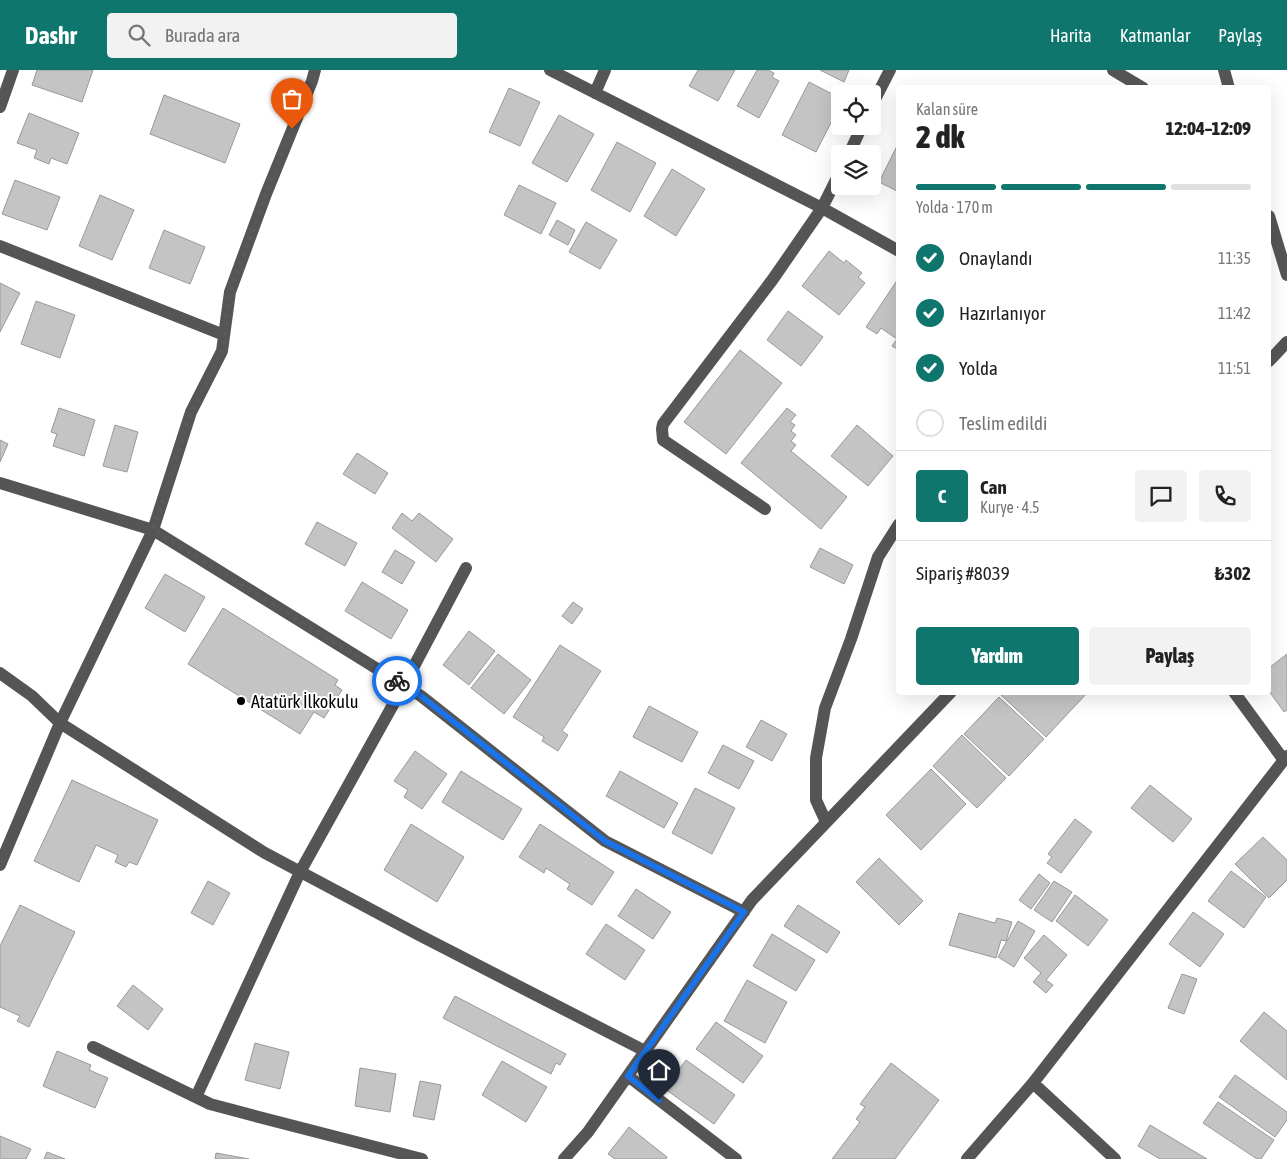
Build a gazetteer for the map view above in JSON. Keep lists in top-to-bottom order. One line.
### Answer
{"places":["Atatürk İlkokulu"],"page":{"header":"Dashr","search":"Burada ara","nav":["Harita","Katmanlar","Paylaş"],"heading":["2 dk","Kalan süre","12:04–12:09"],"panel":["Can","Kurye · 4.5","Sipariş #8039","₺302"],"bar":"Yolda · 170 m","list":[["Onaylandı","11:35"],["Hazırlanıyor","11:42"],["Yolda","11:51"],"Teslim edildi"],"round":"C","buttons":["Yardım","Paylaş"]}}
